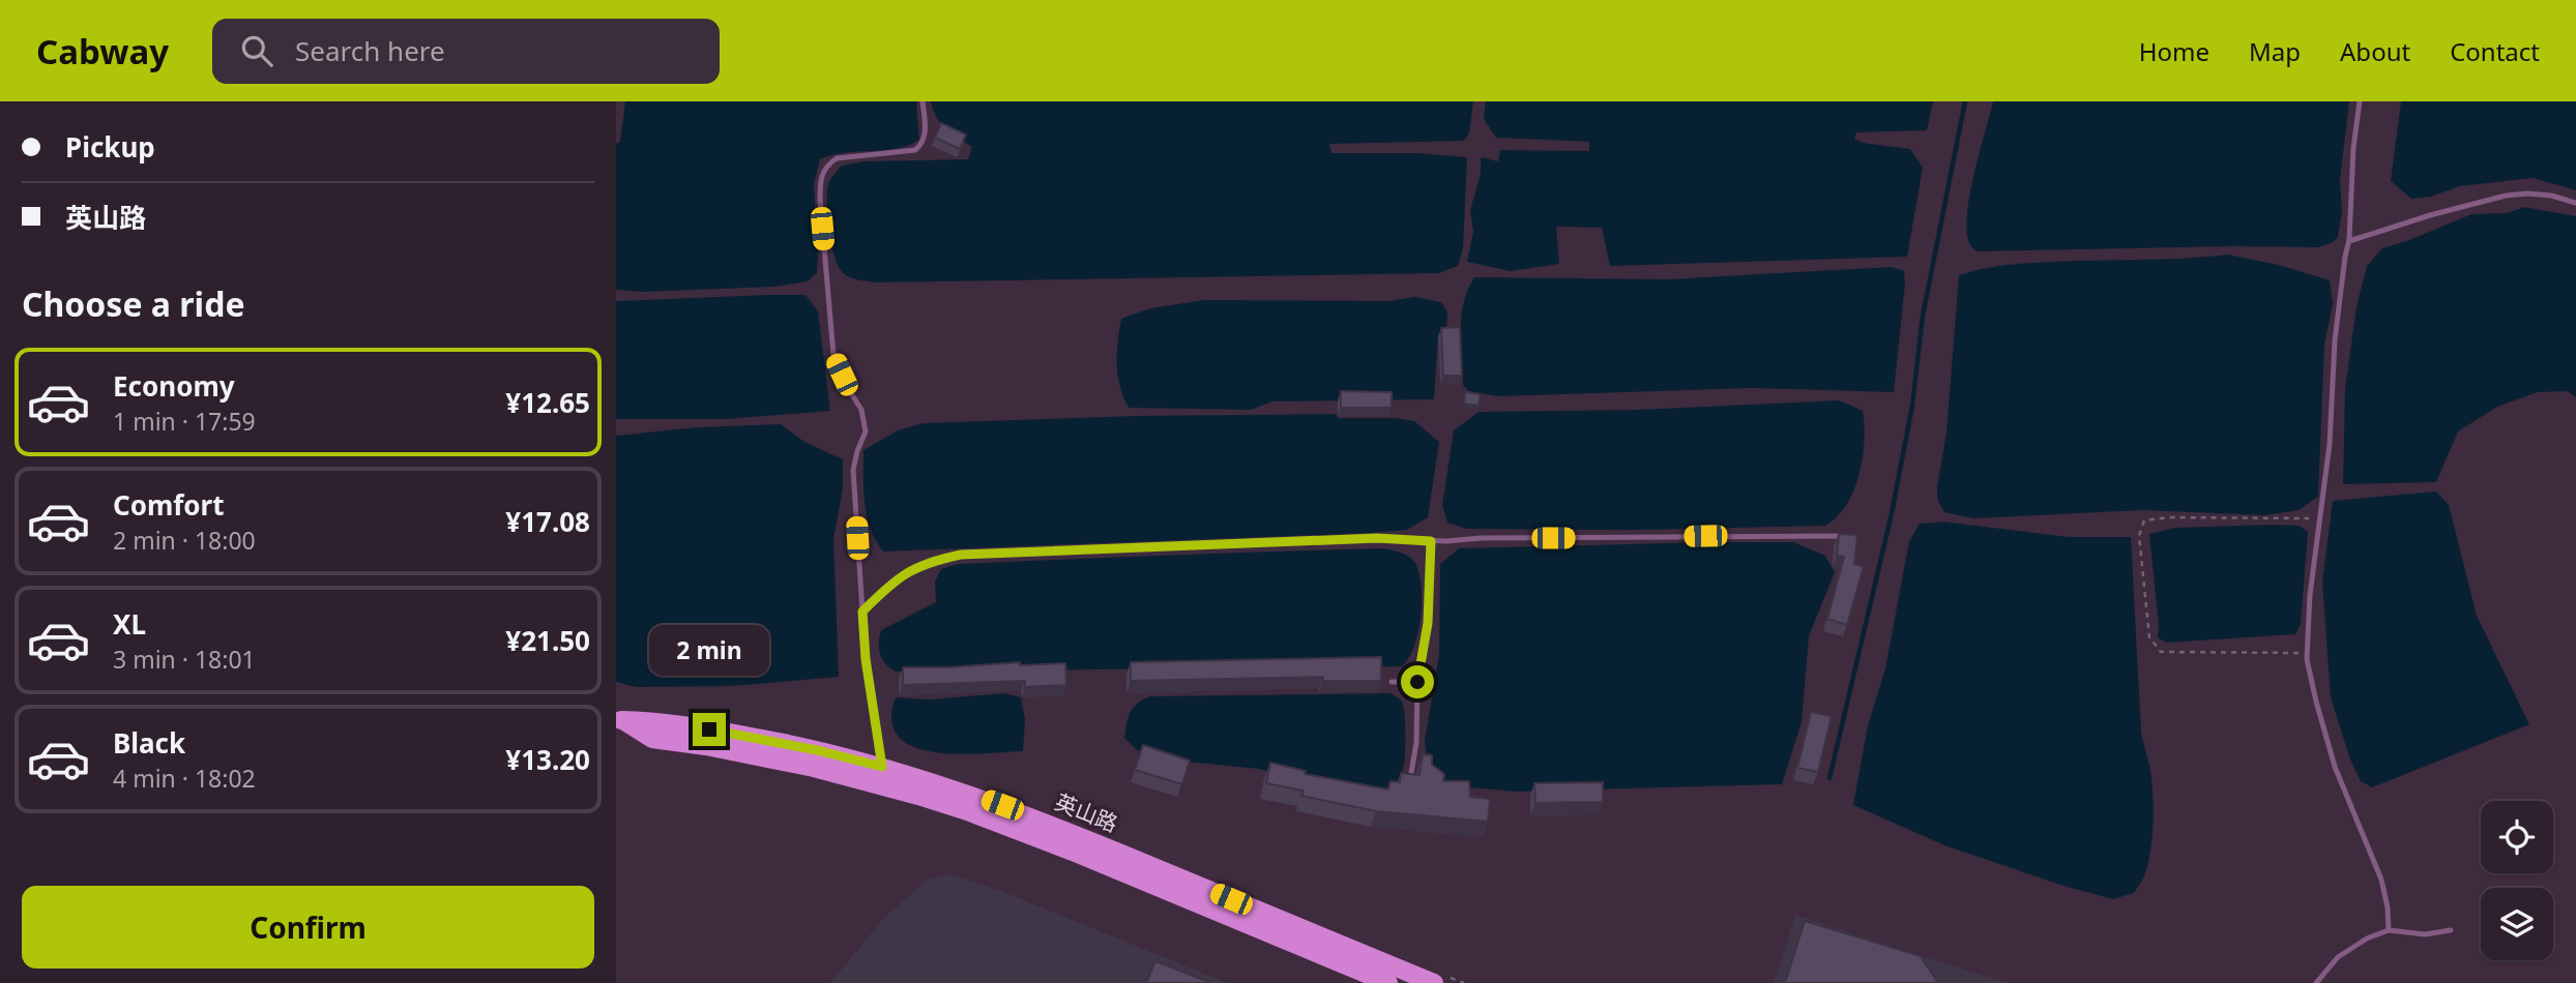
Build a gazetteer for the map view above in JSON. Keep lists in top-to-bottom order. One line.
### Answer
{"streets":{"main road":["英山路"]},"page":{"header":"Cabway","search":"Search here","nav":["Home","Map","About","Contact"],"banner":["Pickup","英山路"],"heading":"Choose a ride","list":[{"name":"Economy","note":"1 min · 17:59","value":"¥12.65"},{"name":"Comfort","note":"2 min · 18:00","value":"¥17.08"},{"name":"XL","note":"3 min · 18:01","value":"¥21.50"},{"name":"Black","note":"4 min · 18:02","value":"¥13.20"}],"bubble":"2 min","buttons":"Confirm"}}
